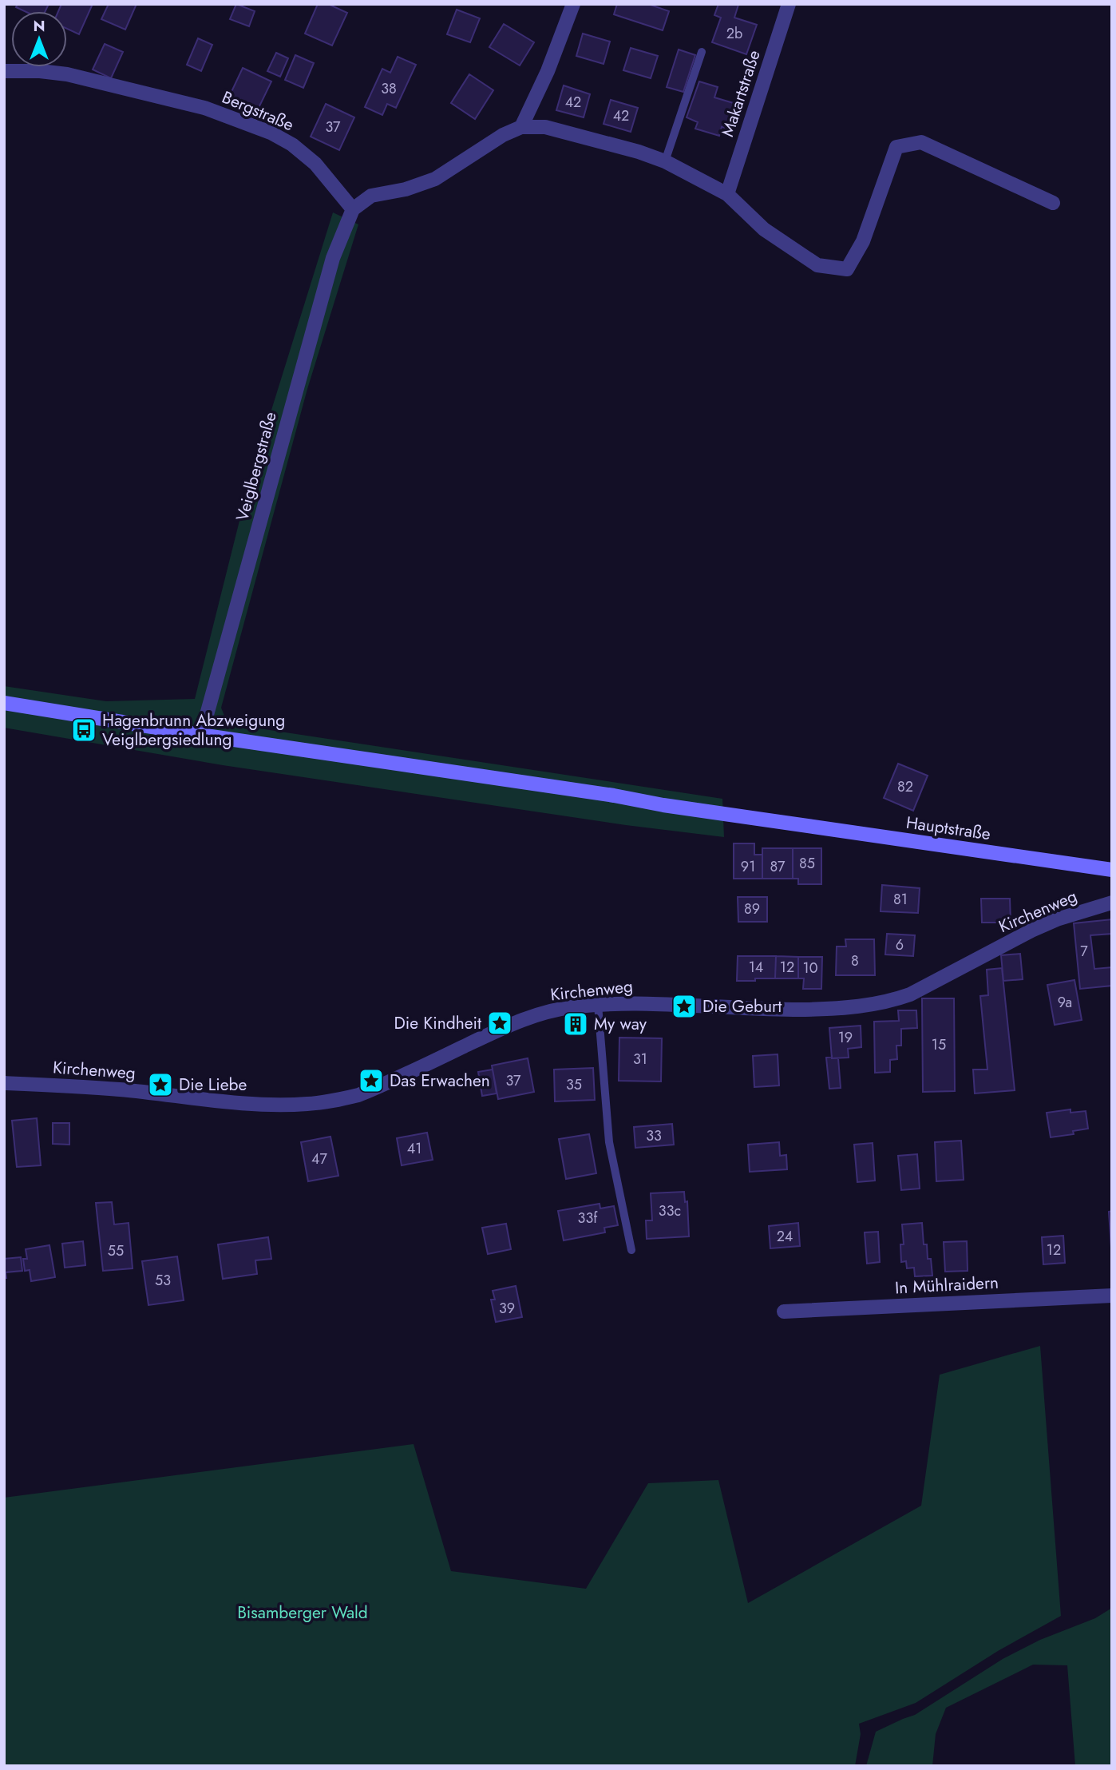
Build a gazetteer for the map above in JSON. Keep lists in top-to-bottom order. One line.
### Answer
{"streets":{"main road":["Hauptstraße"],"street":["Makartstraße","Bergstraße","Veiglbergstraße","Kirchenweg","In Mühlraidern"]},"crossings":[["Bergstraße","Veiglbergstraße"],["Veiglbergstraße","Hauptstraße"]],"parks":["Bisamberger Wald"],"places":{"bus stop":["Hagenbrunn Abzweigung Veiglbergsiedlung"],"place":["Die Geburt","Die Kindheit","Das Erwachen","Die Liebe"],"building":["My way"]},"house_numbers":["2b","38","42","42","37","82","85","91","87","81","89","6","7","8","14","12","10","9a","19","15","31","37","35","33","41","47","33c","33f","24","12","55","53","39"],"north":"top"}
